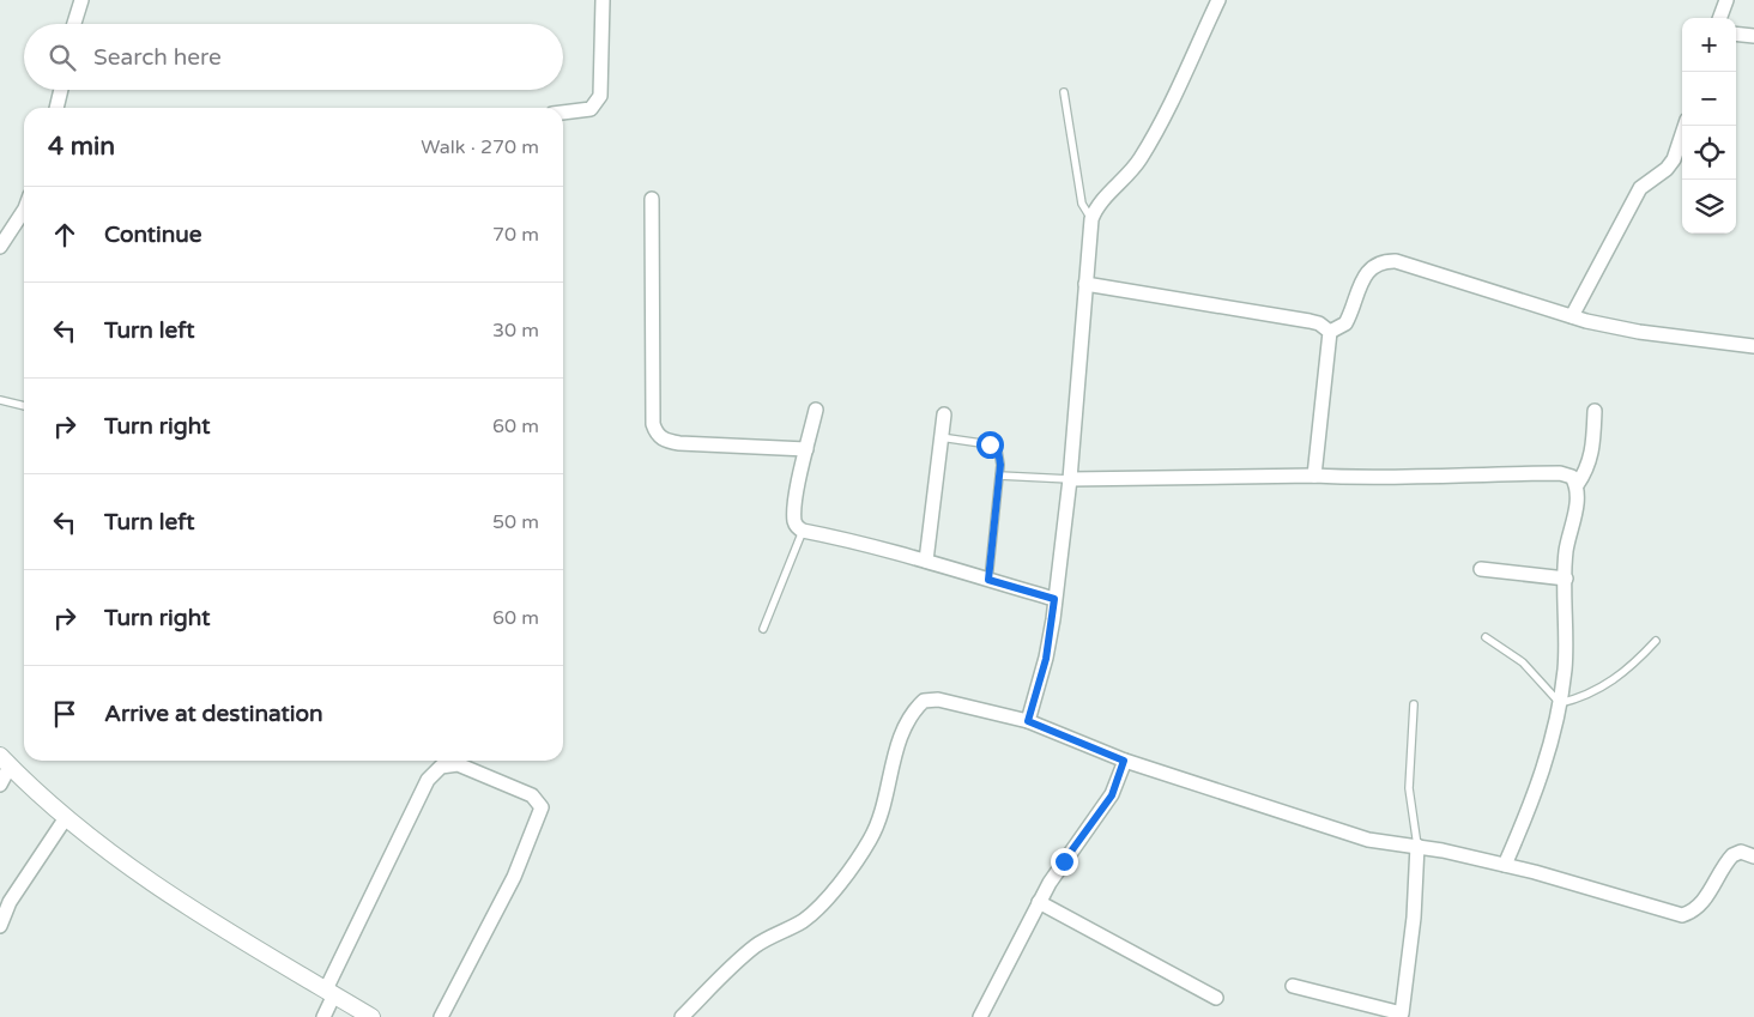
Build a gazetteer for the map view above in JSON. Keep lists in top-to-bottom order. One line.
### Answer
{"page":{"map_buttons":["+","−"],"search":"Search here","heading":["4 min","Walk · 270 m"],"list":[["Continue","70 m"],["Turn left","30 m"],["Turn right","60 m"],["Turn left","50 m"],["Turn right","60 m"],"Arrive at destination"]}}
